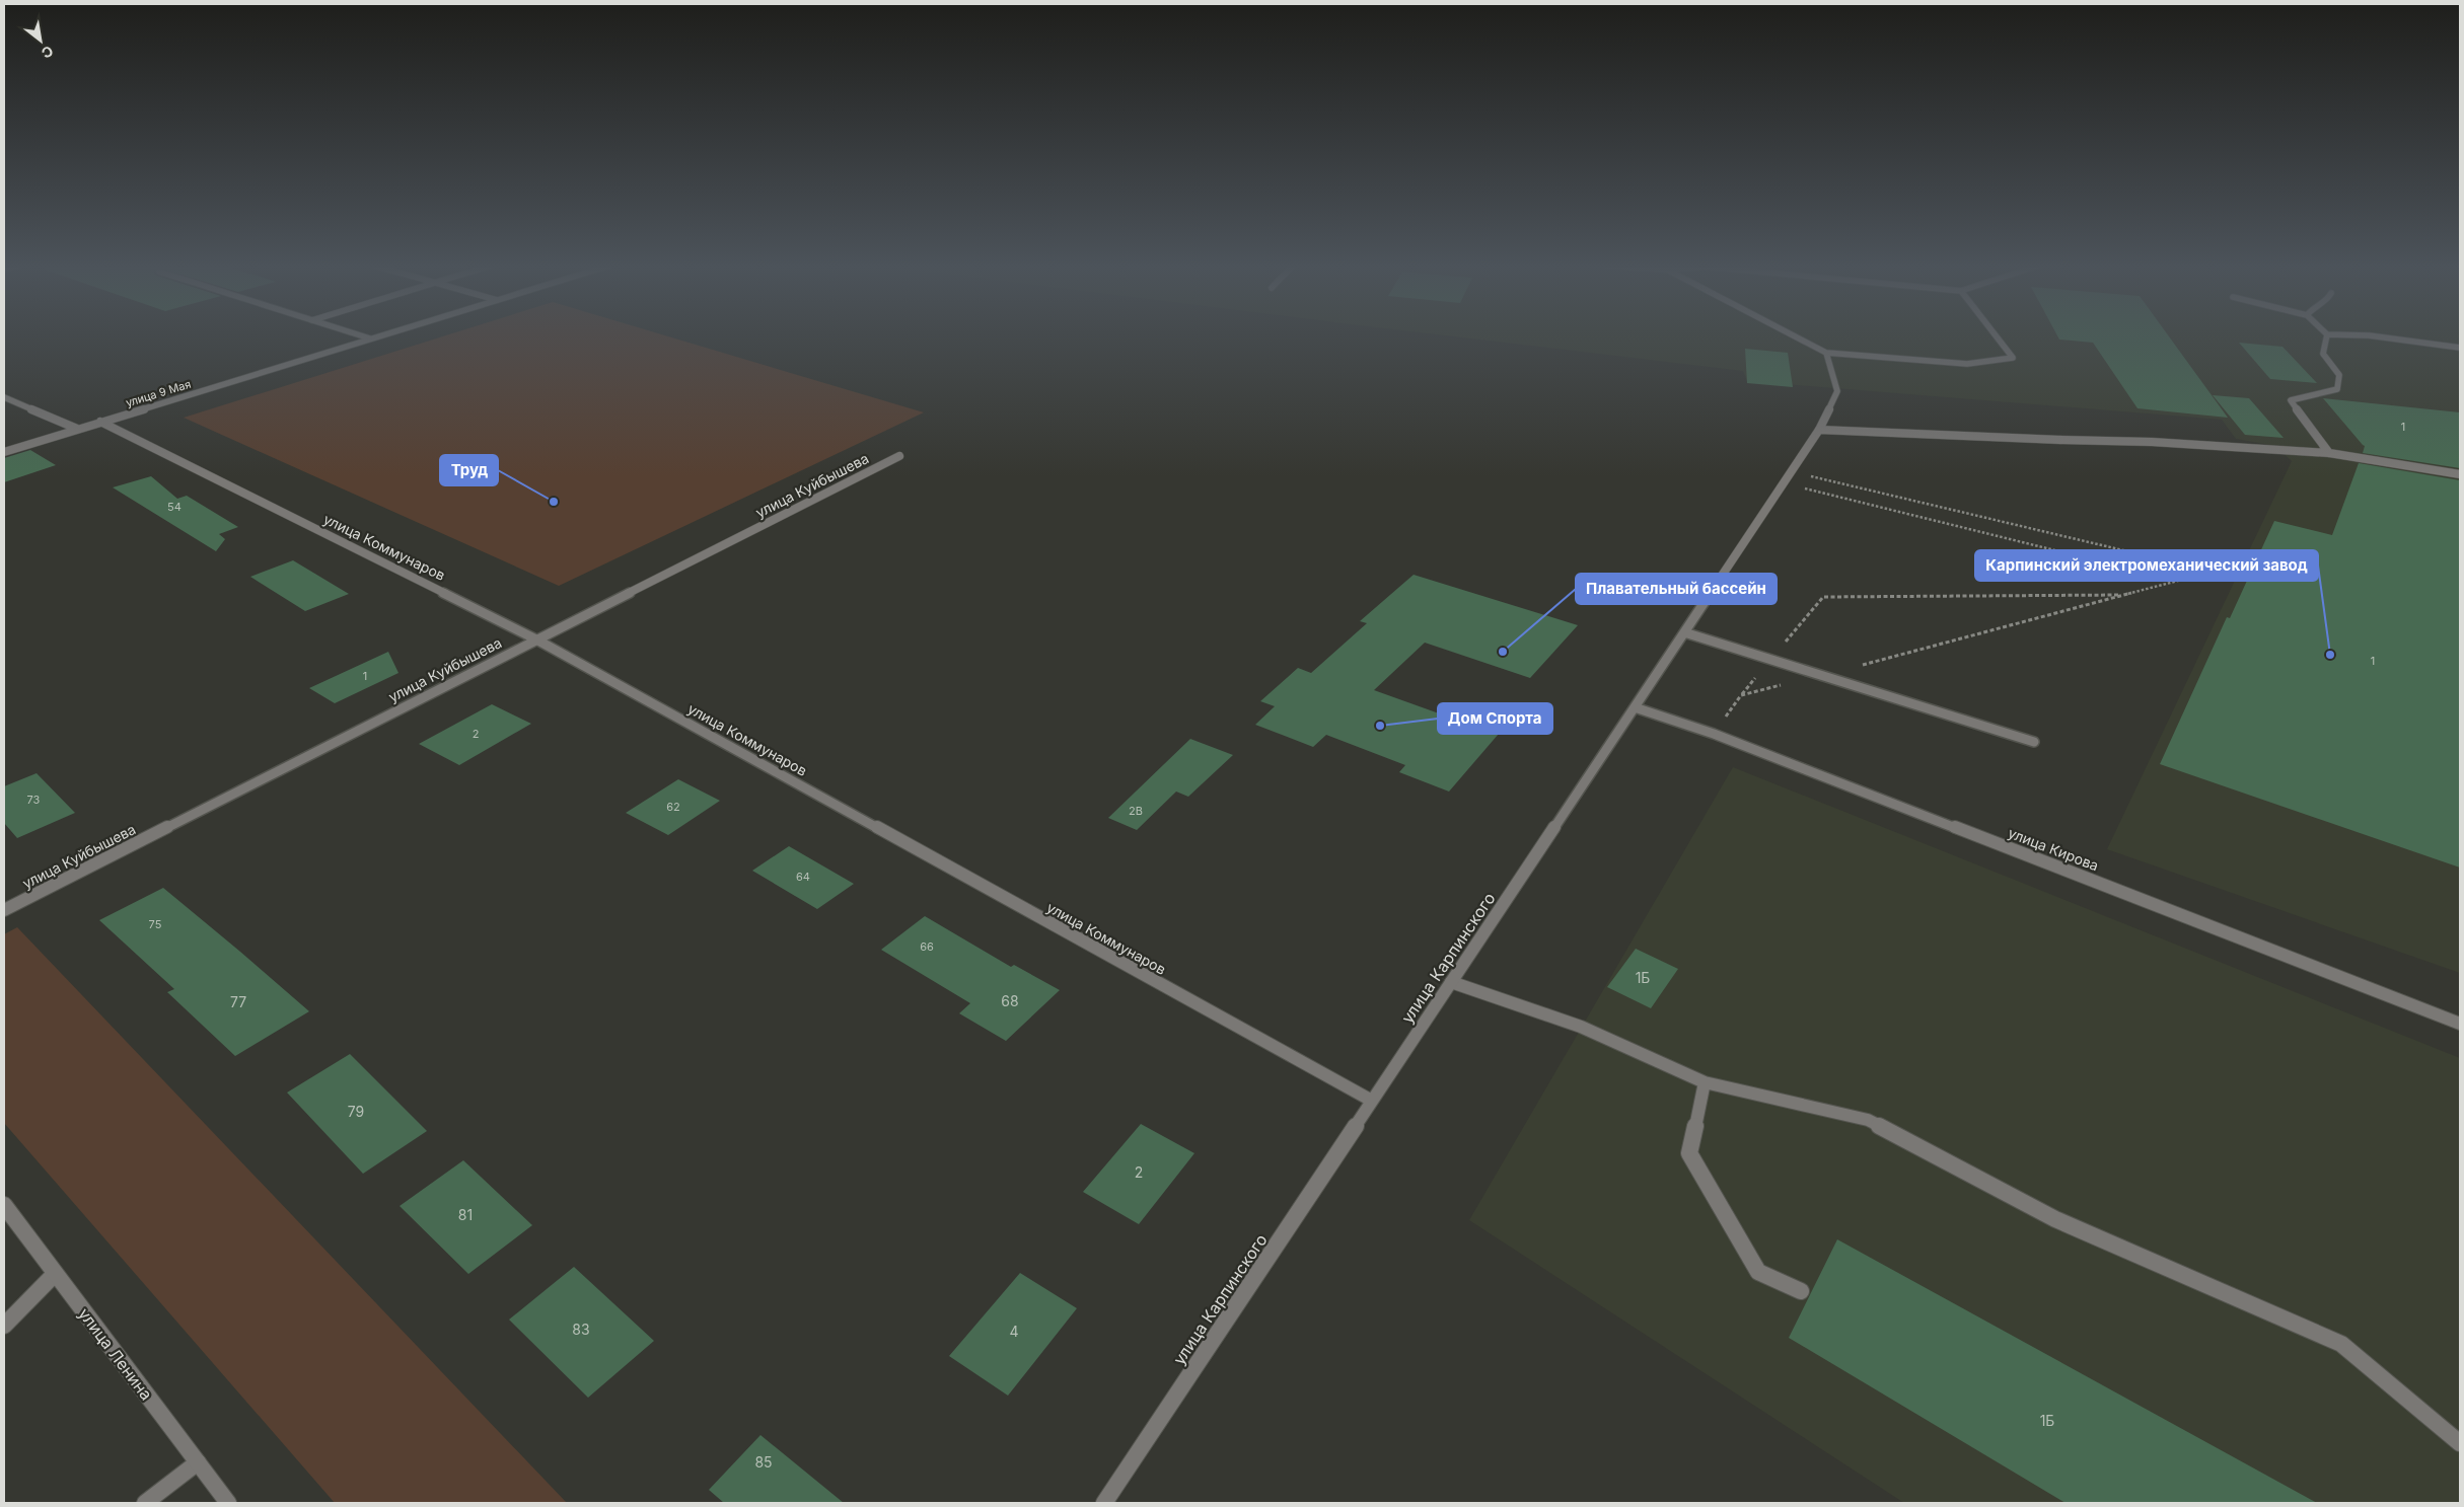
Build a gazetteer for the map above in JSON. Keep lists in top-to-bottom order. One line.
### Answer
{"streets":{"street":["улица 9 Мая","улица Куйбышева","улица Коммунаров","улица Кирова","улица Карпинского","улица Ленина"]},"crossings":[["улица 9 Мая","улица Коммунаров"],["улица Куйбышева","улица Коммунаров"],["улица Коммунаров","улица Карпинского"],["улица Кирова","улица Карпинского"]],"places":["Труд","Плавательный бассейн","Карпинский электромеханический завод","Дом Спорта"],"house_numbers":["1","54","1","1","2","73","62","2В","64","75","66","1Б","68","77","79","2","81","83","4","1Б","85"],"north":"bottom right"}
